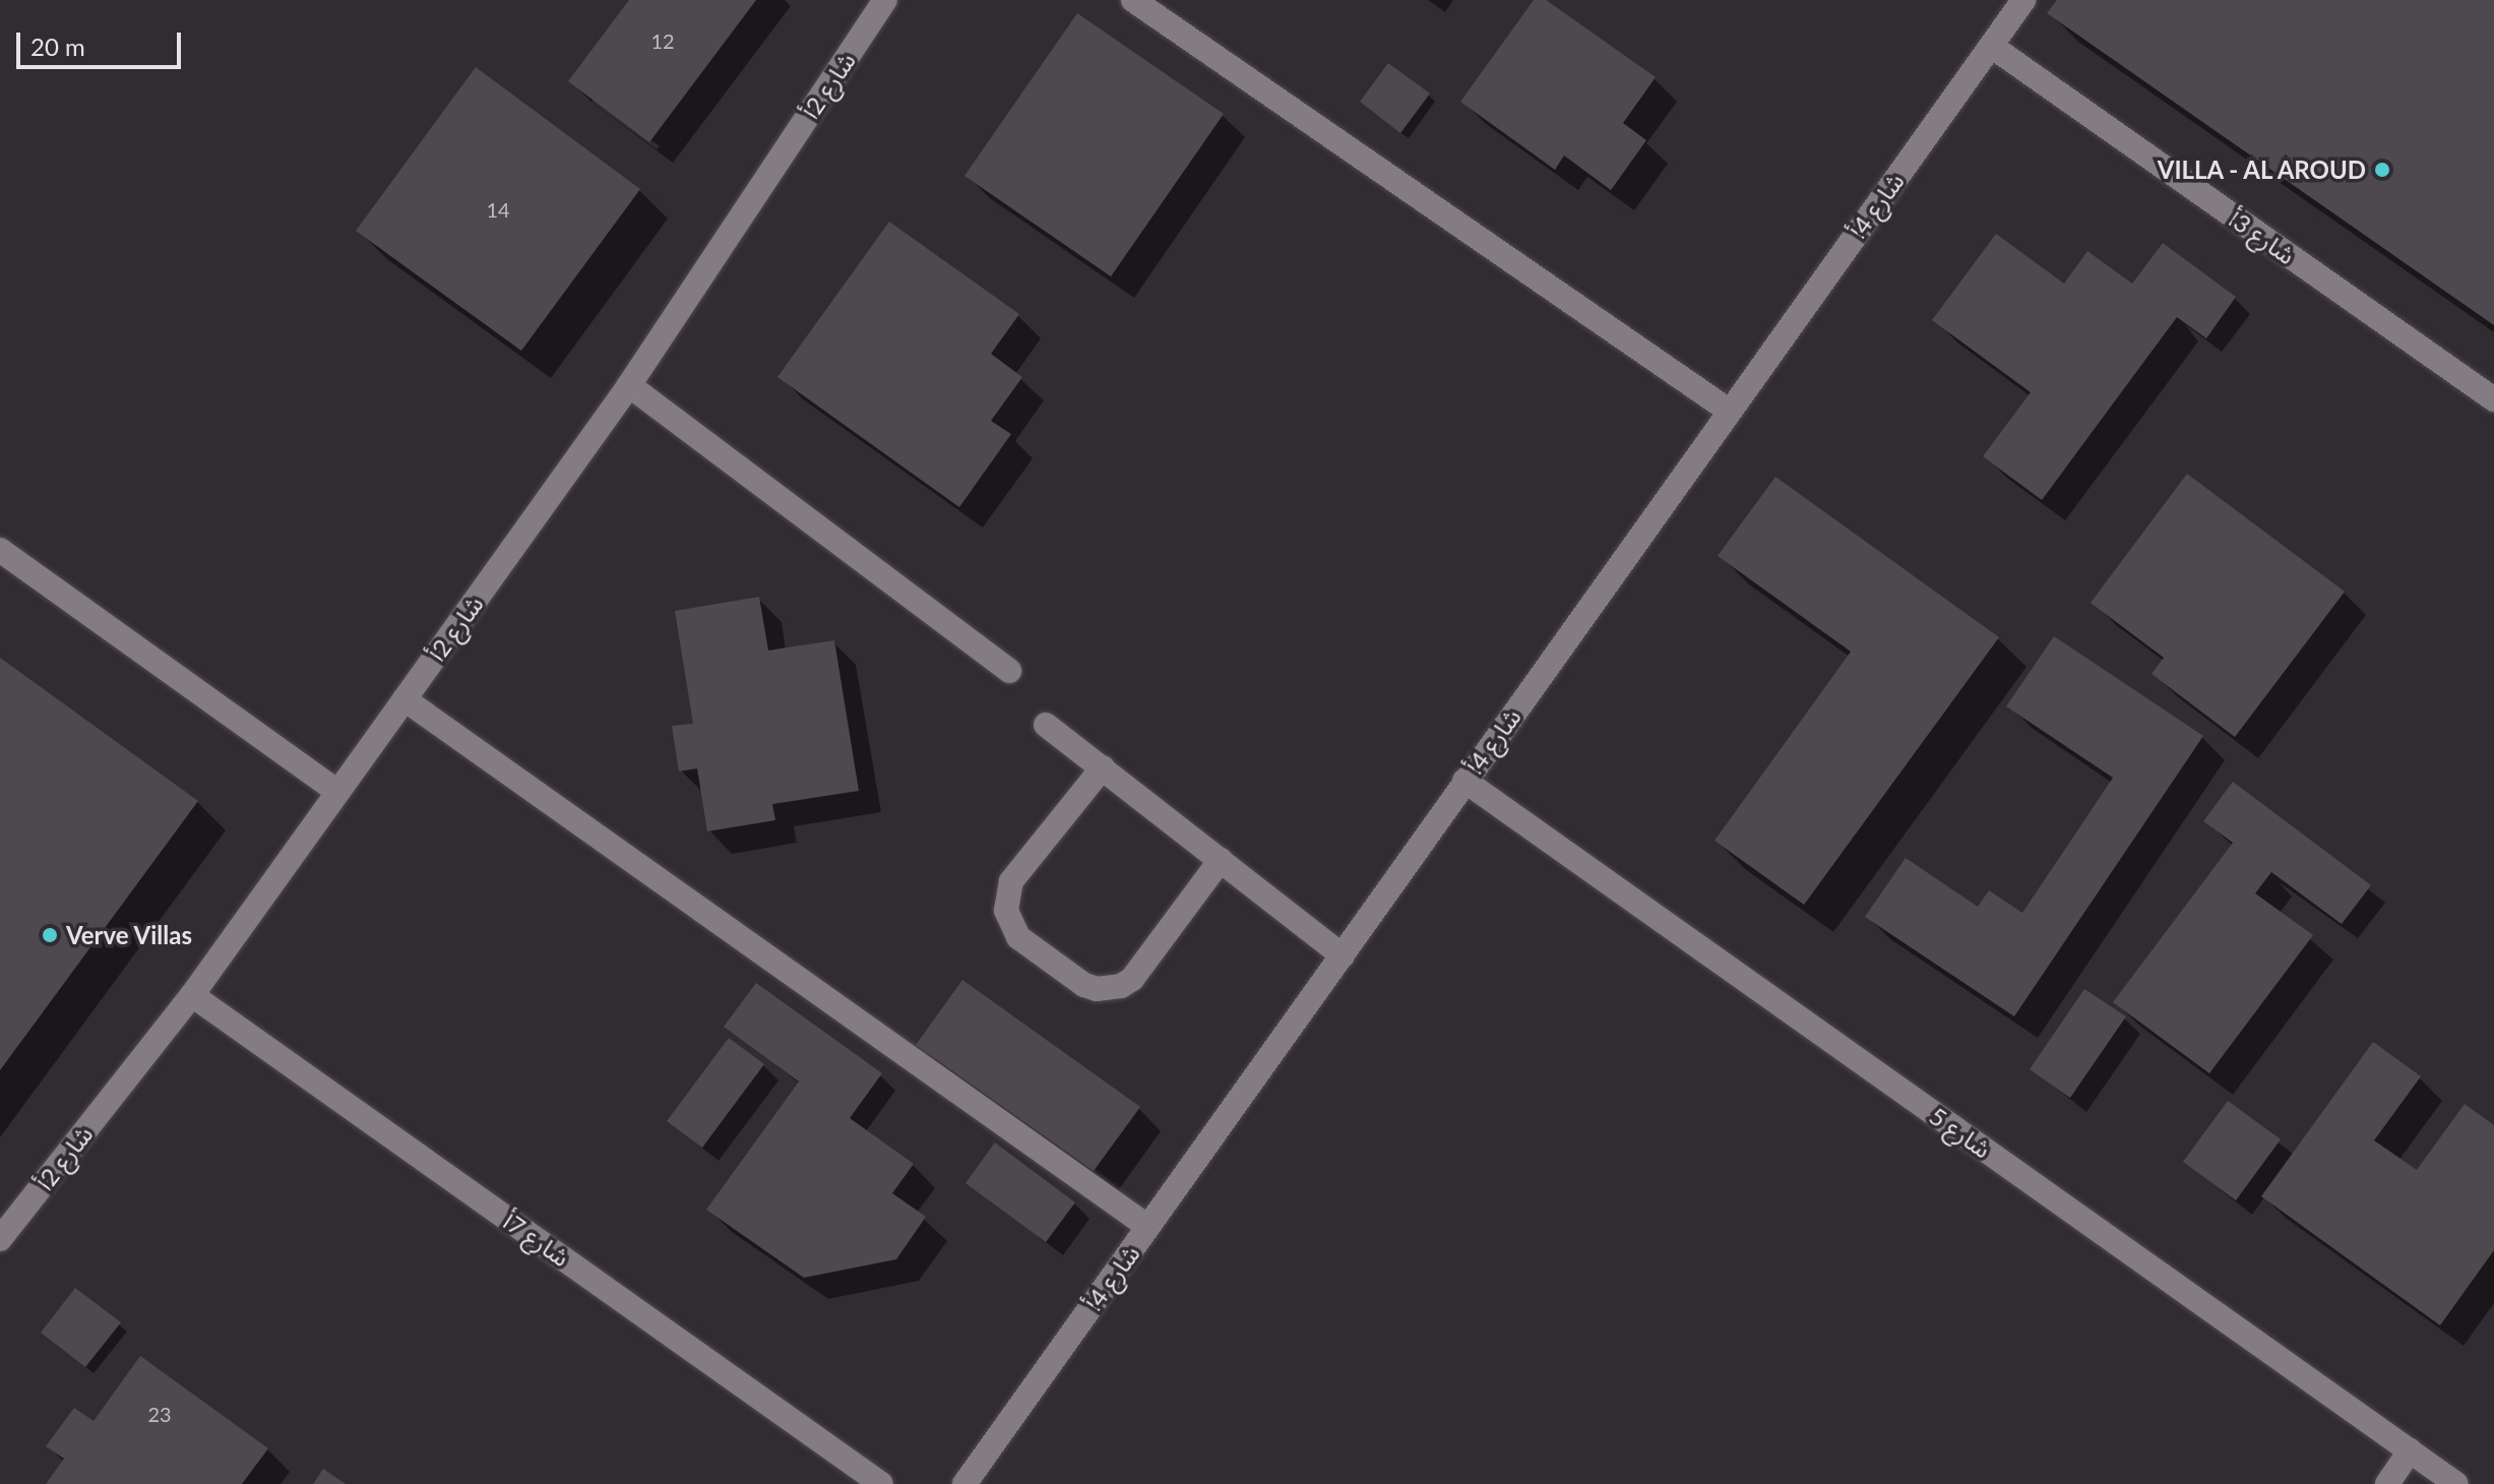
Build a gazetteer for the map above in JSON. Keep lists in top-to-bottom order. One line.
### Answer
{"streets":{"street":["شارع 2أ","شارع 4أ","شارع 3أ","شارع 5","شارع 7أ"]},"crossings":[["شارع 2أ","شارع 7أ"],["شارع 4أ","شارع 3أ"],["شارع 4أ","شارع 5"]],"places":["VILLA - AL AROUD","Verve Villas"],"house_numbers":["12","14","23"],"scale_bar":"20 m"}
